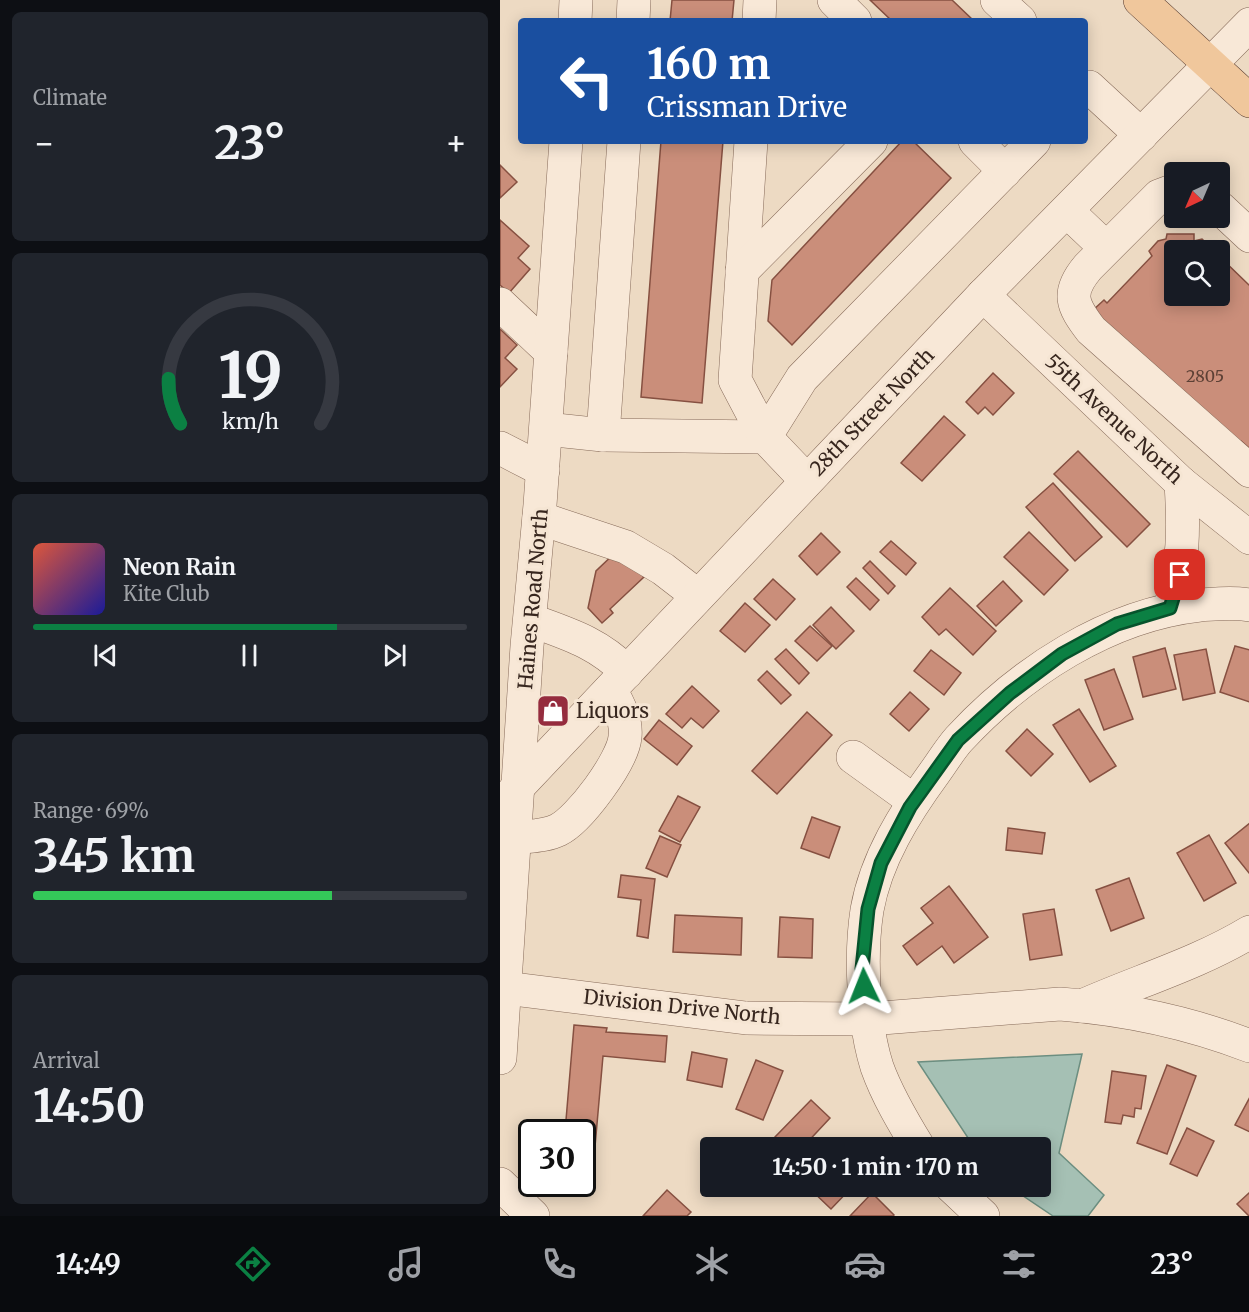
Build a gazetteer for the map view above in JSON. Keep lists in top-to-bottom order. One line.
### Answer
{"streets":{"street":["28th Street North","55th Avenue North","Haines Road North","Division Drive North"]},"crossings":[["28th Street North","55th Avenue North"],["28th Street North","Haines Road North"],["Haines Road North","Division Drive North"]],"places":{"shop":["Liquors"]},"house_numbers":["2805"],"north":"bottom left","page":{"tile":["Climate",["Range · 69%","345 km"],["Arrival","14:50"]],"turn":["160 m","Crissman Drive"],"heat":["−","23°","+"],"song":["Neon Rain","Kite Club"],"limit":"30","trip":"14:50 · 1 min · 170 m","tabs":["14:49","23°"],"gauge":["19","km/h"]}}
